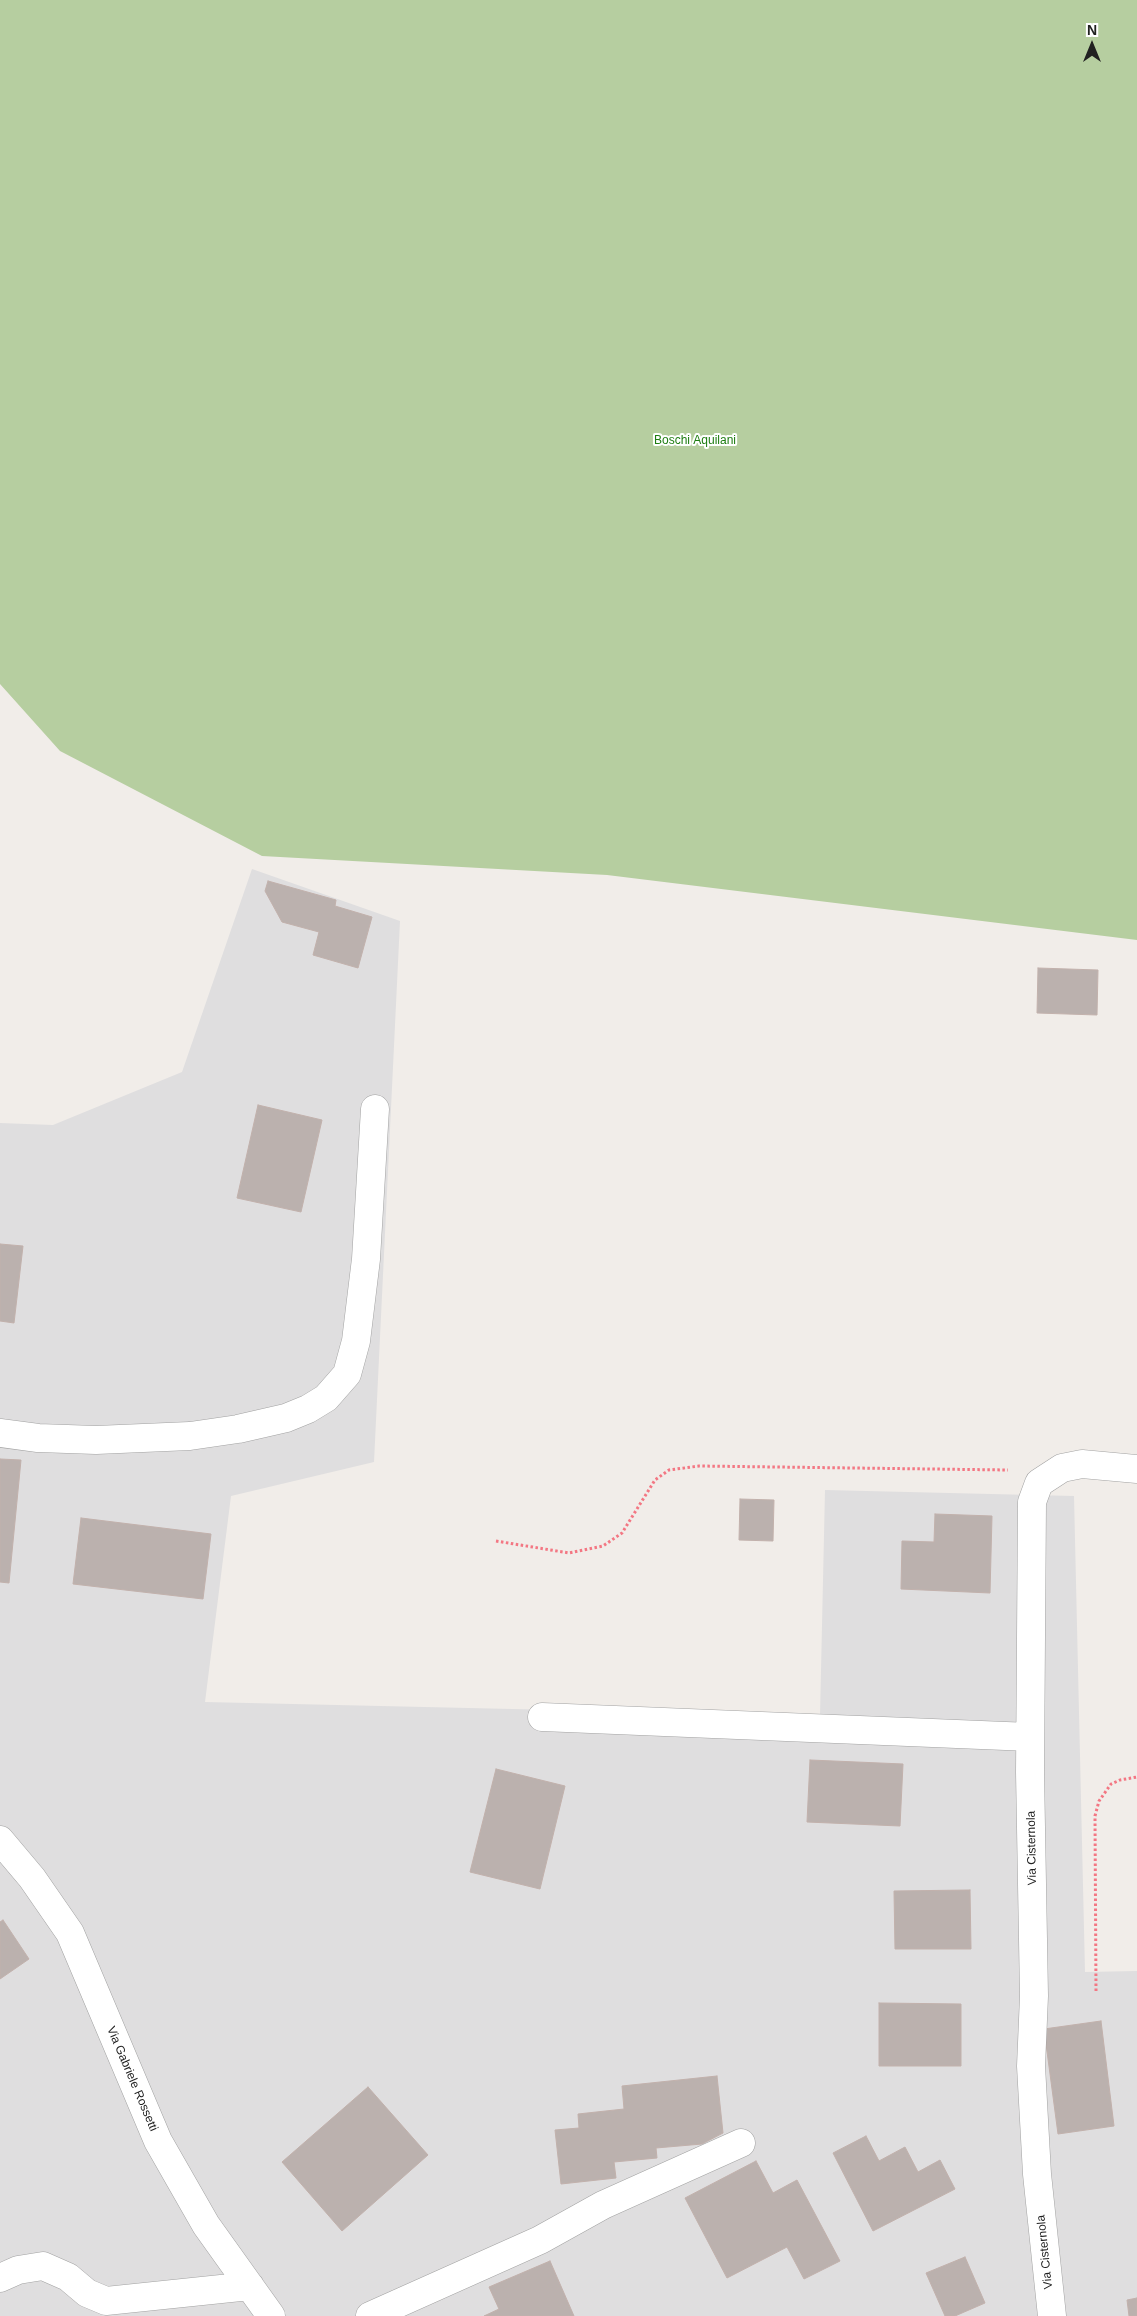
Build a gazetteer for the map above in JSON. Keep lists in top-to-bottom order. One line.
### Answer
{"streets":{"street":["Via Cisternola","Via Gabriele Rossetti"]},"parks":["Boschi Aquilani"],"north":"top"}
